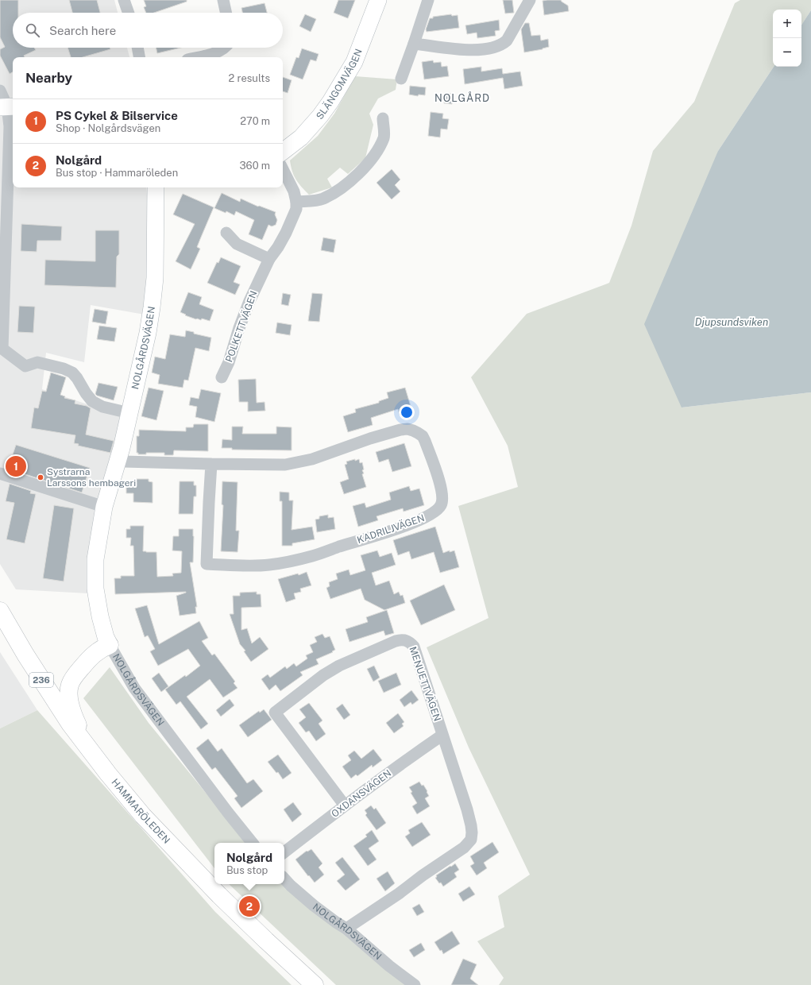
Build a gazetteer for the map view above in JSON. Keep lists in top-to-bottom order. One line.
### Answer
{"streets":{"main road":["236","HAMMARÖLEDEN"],"street":["SLÄNGOMVÄGEN","POLKETTVÄGEN","NOLGÅRDSVÄGEN","KADRILJVÄGEN","MENUETTVÄGEN","OXDANSVÄGEN"]},"crossings":[["NOLGÅRDSVÄGEN","KADRILJVÄGEN"],["NOLGÅRDSVÄGEN","236"],["NOLGÅRDSVÄGEN","MENUETTVÄGEN"],["236","HAMMARÖLEDEN"],["MENUETTVÄGEN","OXDANSVÄGEN"]],"districts":["NOLGÅRD"],"water":["Djupsundsviken"],"places":["Systrarna Larssons hembageri"],"page":{"map_buttons":["+","−"],"search":"Search here","heading":["Nearby","2 results"],"list":[{"mark":"1","name":"PS Cykel & Bilservice","note":"Shop · Nolgårdsvägen","value":"270 m"},{"mark":"2","name":"Nolgård","note":"Bus stop · Hammaröleden","value":"360 m"}],"pins":["1","2"],"popup":["Nolgård","Bus stop"]}}
